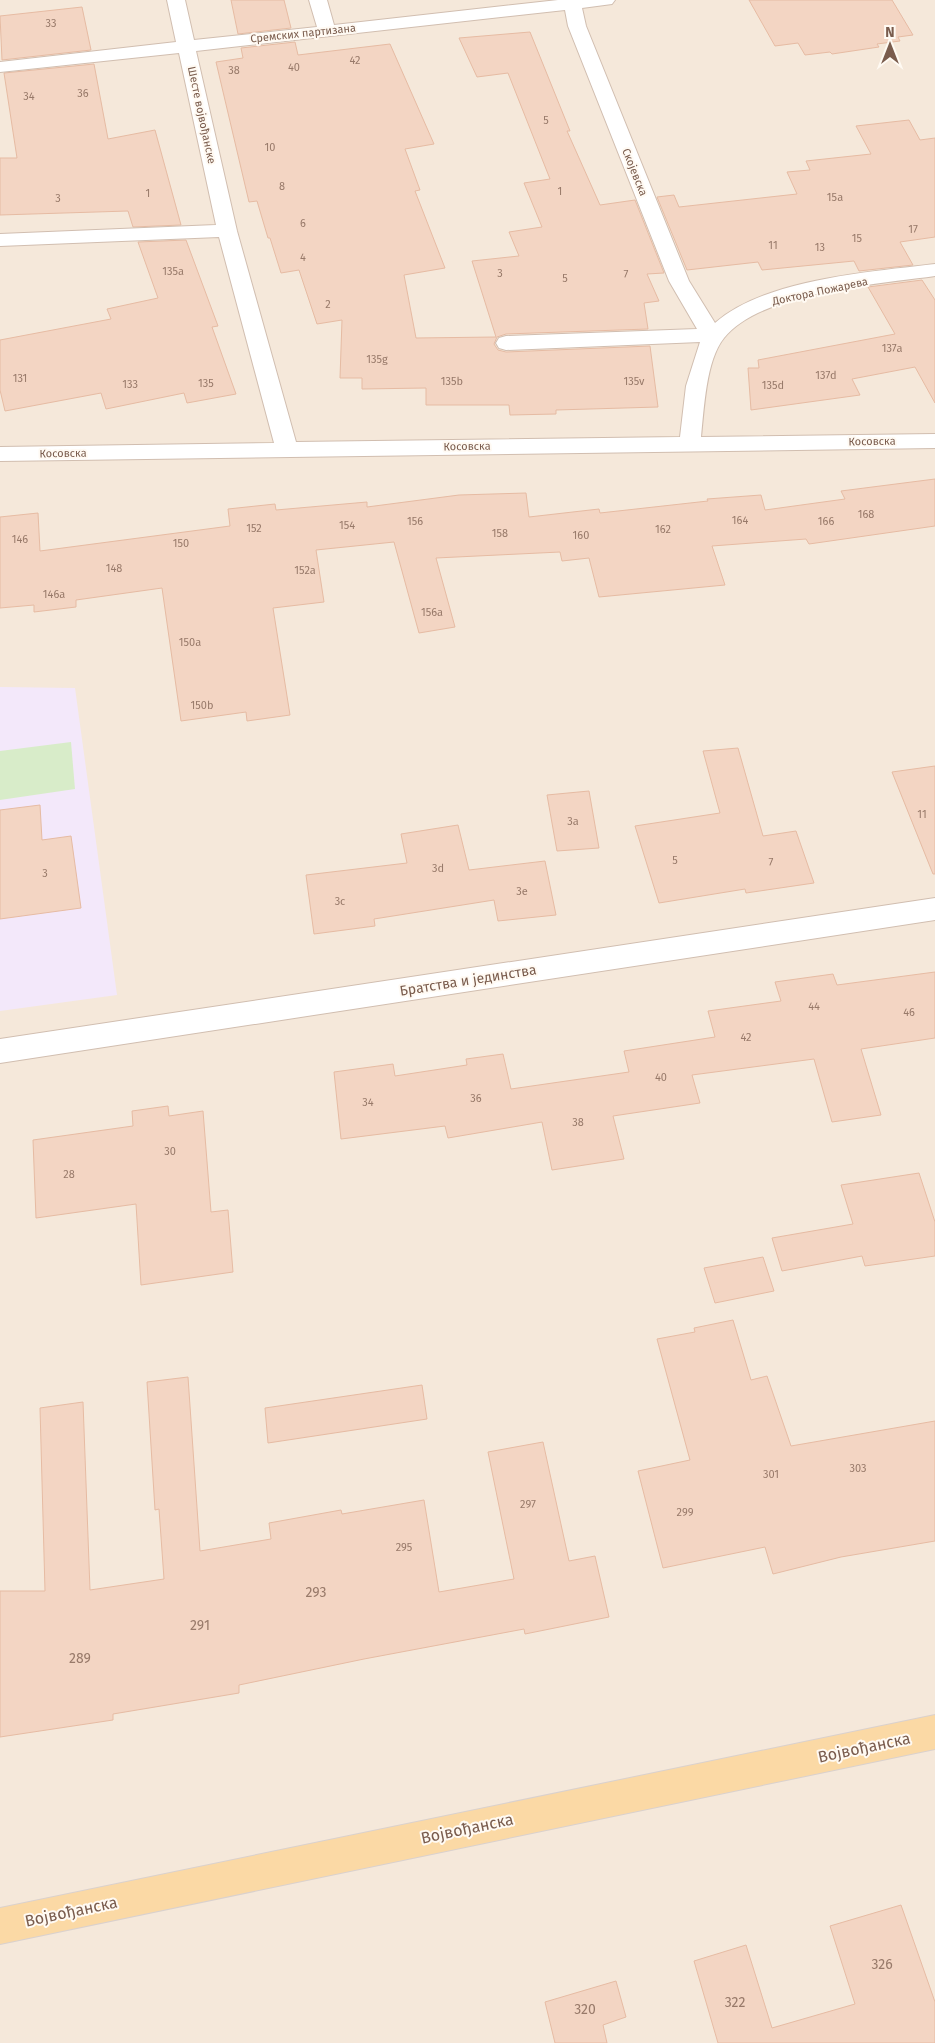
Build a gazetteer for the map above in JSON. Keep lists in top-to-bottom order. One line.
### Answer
{"streets":{"main road":["Војвођанска"],"street":["Сремских партизана","Шесте војвођанске","Скојевска","Доктора Пожарева","Косовска","Братства и јединства"]},"crossings":[["Сремских партизана","Шесте војвођанске"],["Сремских партизана","Скојевска"],["Шесте војвођанске","Косовска"],["Скојевска","Доктора Пожарева"],["Доктора Пожарева","Косовска"]],"house_numbers":["33","42","40","38","36","34","5","10","8","1","1","15a","3","6","17","15","11","13","4","135a","3","7","5","2","137a","135g","137d","131","135b","135v","135","133","135d","168","164","156","166","154","152","162","158","160","146","150","148","152a","146a","156a","150a","150b","11","3a","5","7","3d","3","3e","3c","44","46","42","40","36","34","38","30","28","303","301","297","299","295","293","291","289","326","322","320"],"north":"top"}
